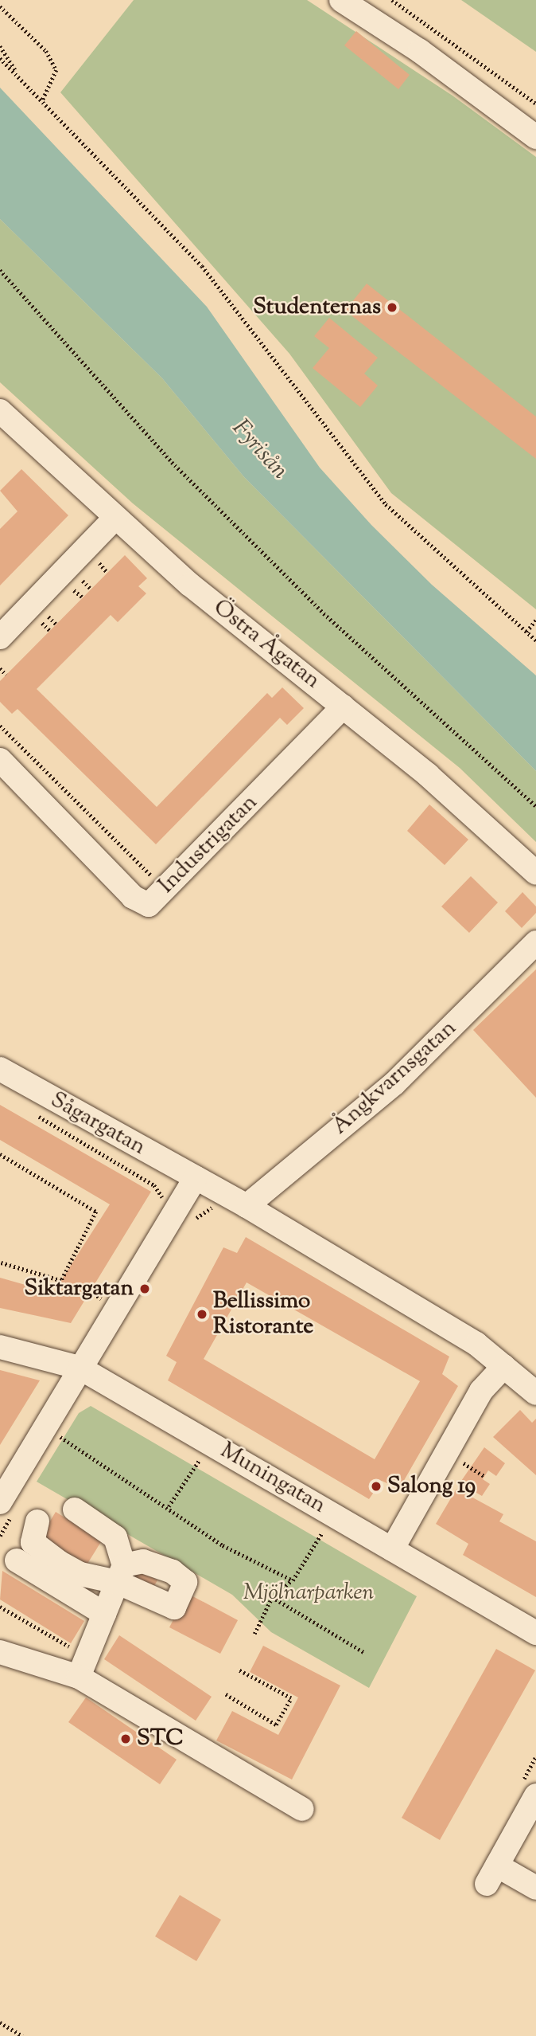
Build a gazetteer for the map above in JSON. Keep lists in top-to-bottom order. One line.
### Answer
{"streets":{"street":["Östra Ågatan","Industrigatan","Ångkvarnsgatan","Sågargatan","Muningatan"]},"crossings":[["Östra Ågatan","Industrigatan"]],"water":["Fyrisån"],"parks":["Mjölnarparken"],"places":["Studenternas","Siktargatan","Bellissimo Ristorante","Salong 19","STC"]}
